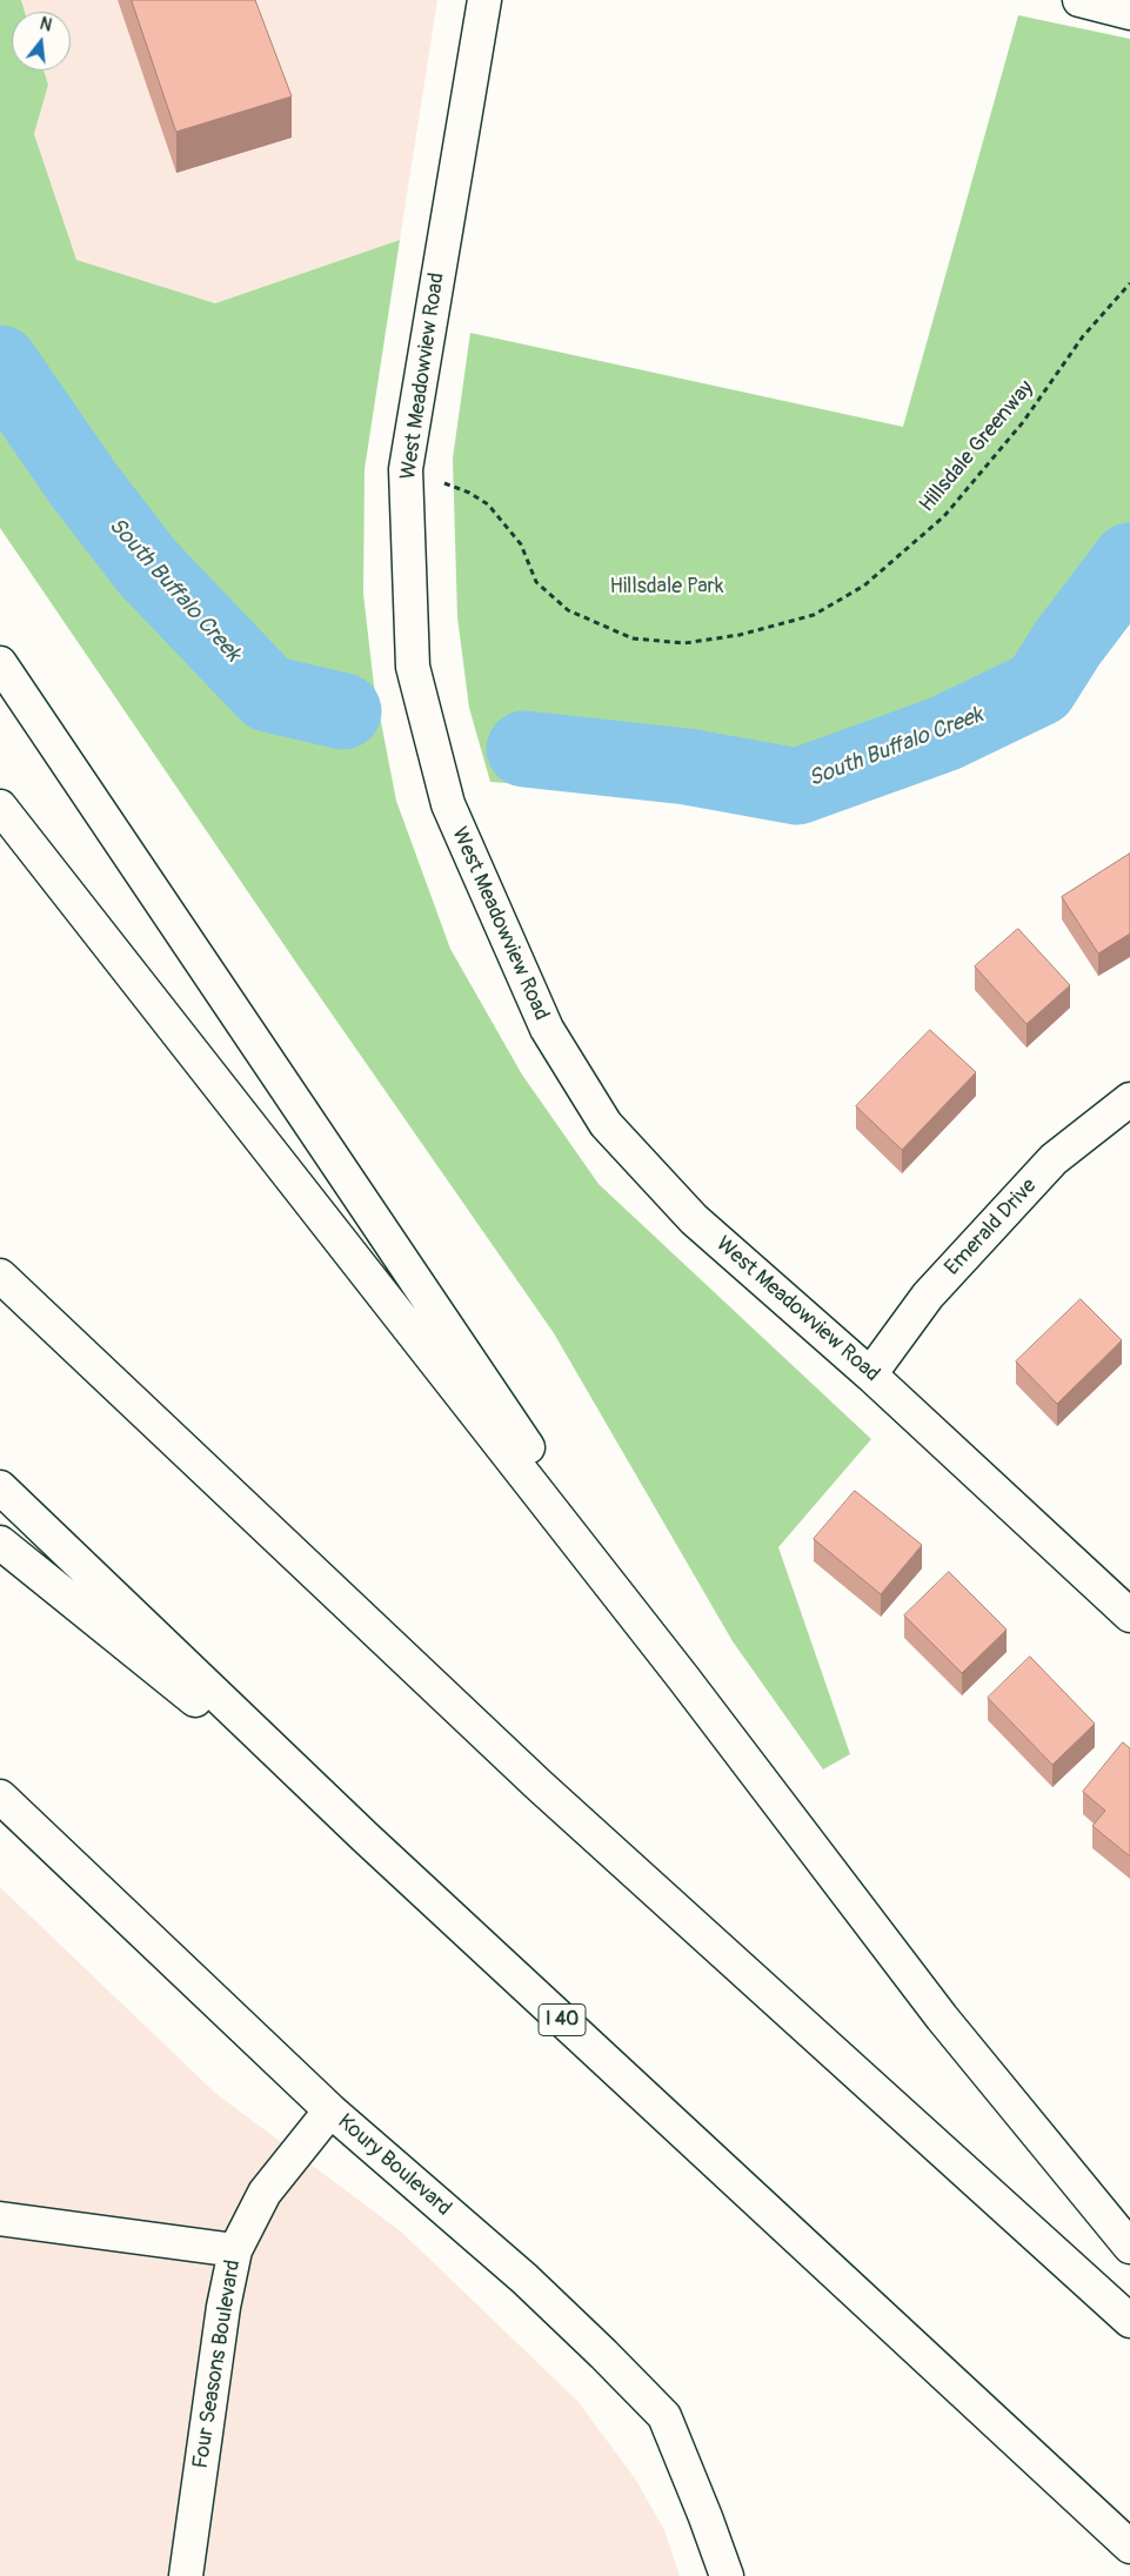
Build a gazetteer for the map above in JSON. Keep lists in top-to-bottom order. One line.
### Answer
{"streets":{"main road":["West Meadowview Road","Emerald Drive","I 40","Koury Boulevard","Four Seasons Boulevard"],"path":["Hillsdale Greenway"]},"crossings":[["West Meadowview Road","Hillsdale Greenway"],["West Meadowview Road","Emerald Drive"],["Koury Boulevard","Four Seasons Boulevard"]],"water":["South Buffalo Creek"],"parks":["Hillsdale Park"],"north":"top"}
